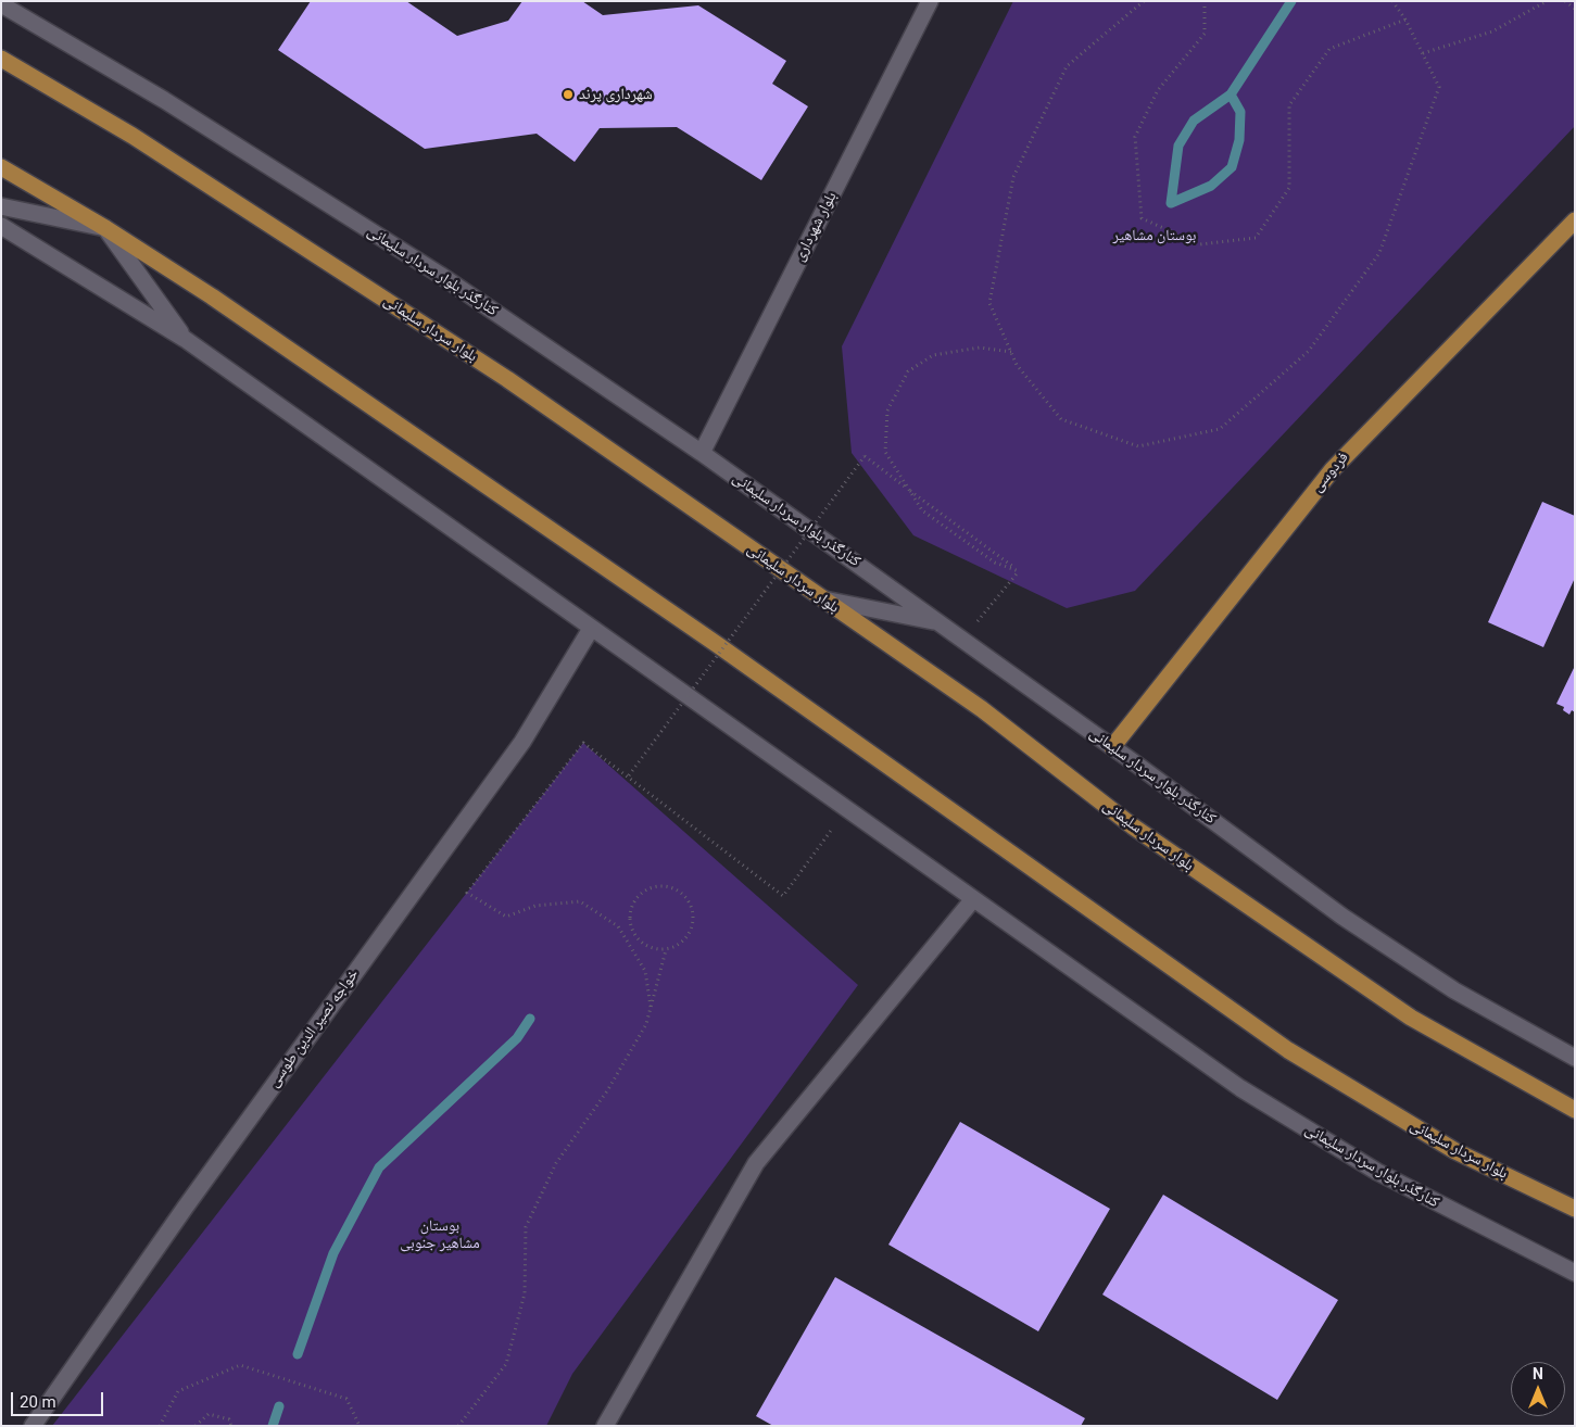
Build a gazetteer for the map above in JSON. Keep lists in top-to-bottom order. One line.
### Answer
{"streets":{"main road":["بلوار سردار سلیمانی","فردوسی"],"street":["بلوار شهرداری","کنارگذر بلوار سردار سلیمانی","خواجه نصیر الدین طوسی"]},"crossings":[["بلوار شهرداری","کنارگذر بلوار سردار سلیمانی"],["کنارگذر بلوار سردار سلیمانی","فردوسی"],["کنارگذر بلوار سردار سلیمانی","خواجه نصیر الدین طوسی"]],"parks":["بوستان مشاهیر","بوستان مشاهیر جنوبی"],"places":["شهرداری پرند"],"scale_bar":"20 m","north":"top"}
